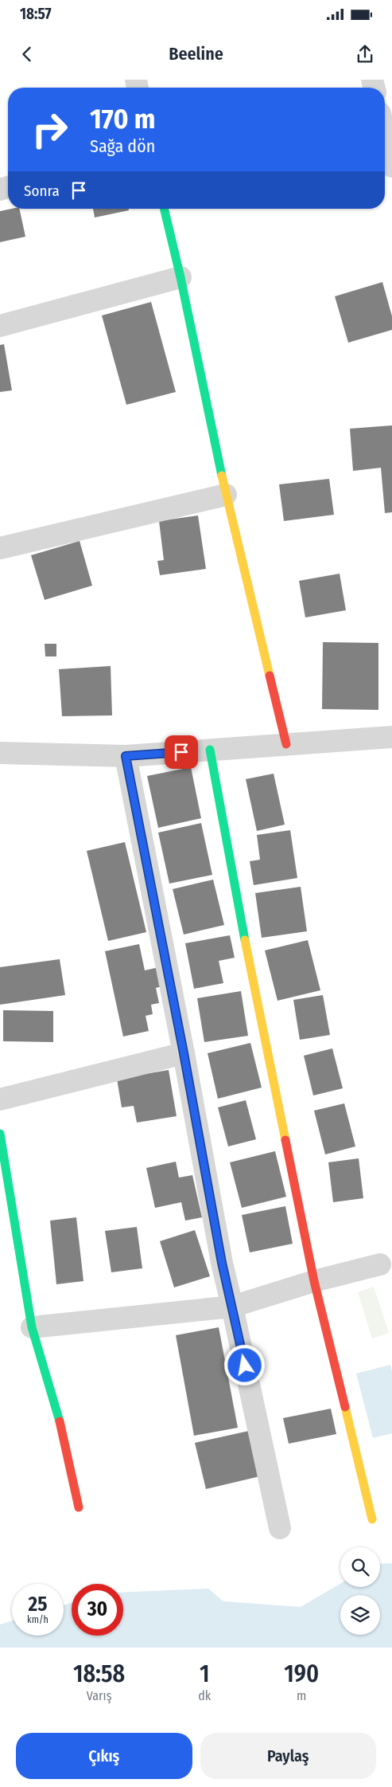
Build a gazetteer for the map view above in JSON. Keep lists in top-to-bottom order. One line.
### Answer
{"page":{"status":"18:57","header":"Beeline","turn":["170 m","Sağa dön"],"then":"Sonra","speed":"25 km/h","limit":"30","eta":["18:58","Varış","1","dk","190","m"],"buttons":["Çıkış","Paylaş"]}}
